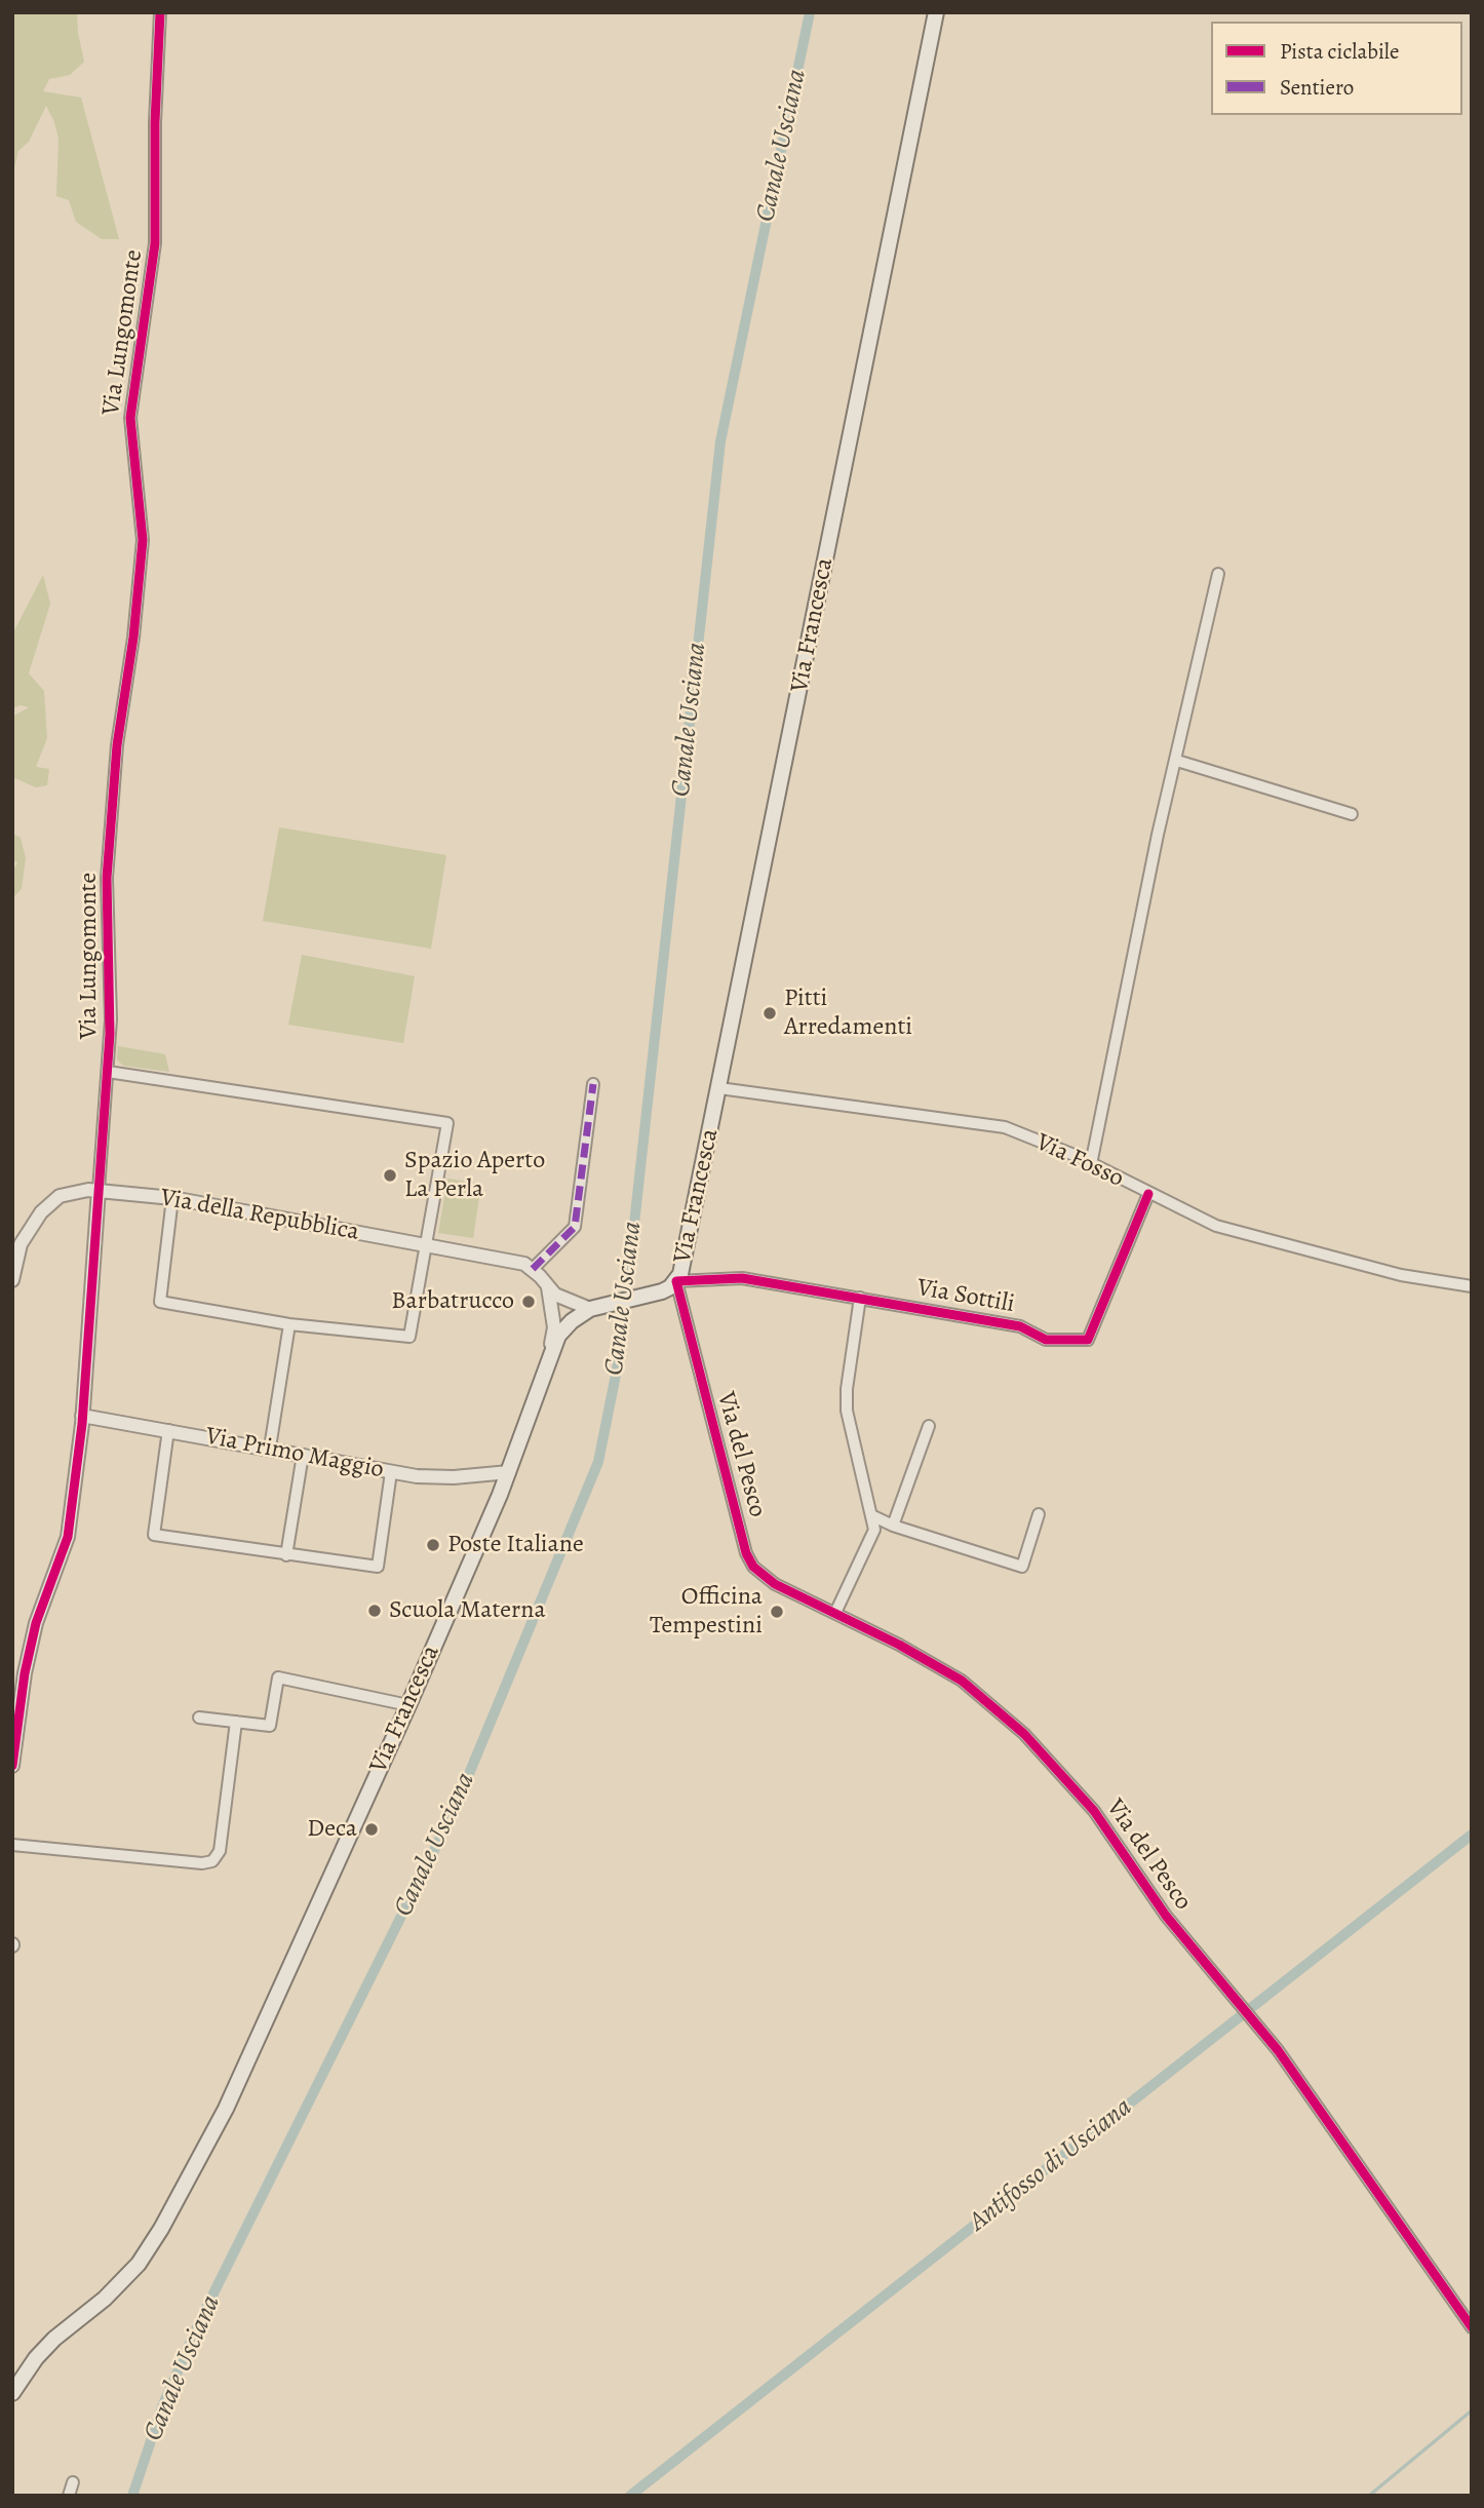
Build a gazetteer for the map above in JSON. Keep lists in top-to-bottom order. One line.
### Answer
{"streets":{"main road":["Via Francesca"],"street":["Via Lungomonte","Via Fosso","Via della Repubblica","Via Sottili","Via Primo Maggio","Via del Pesco"]},"crossings":[["Via Lungomonte","Via della Repubblica"],["Via Lungomonte","Via Primo Maggio"],["Via Francesca","Via Fosso"],["Via Francesca","Via Sottili"],["Via Francesca","Via Primo Maggio"],["Via Francesca","Via del Pesco"],["Via Fosso","Via Sottili"],["Via Sottili","Via del Pesco"]],"water":["Canale Usciana","Antifosso di Usciana"],"places":["Pitti Arredamenti","Spazio Aperto La Perla","Barbatrucco","Poste Italiane","Scuola Materna","Officina Tempestini","Deca"],"legend":["Pista ciclabile","Sentiero"]}
